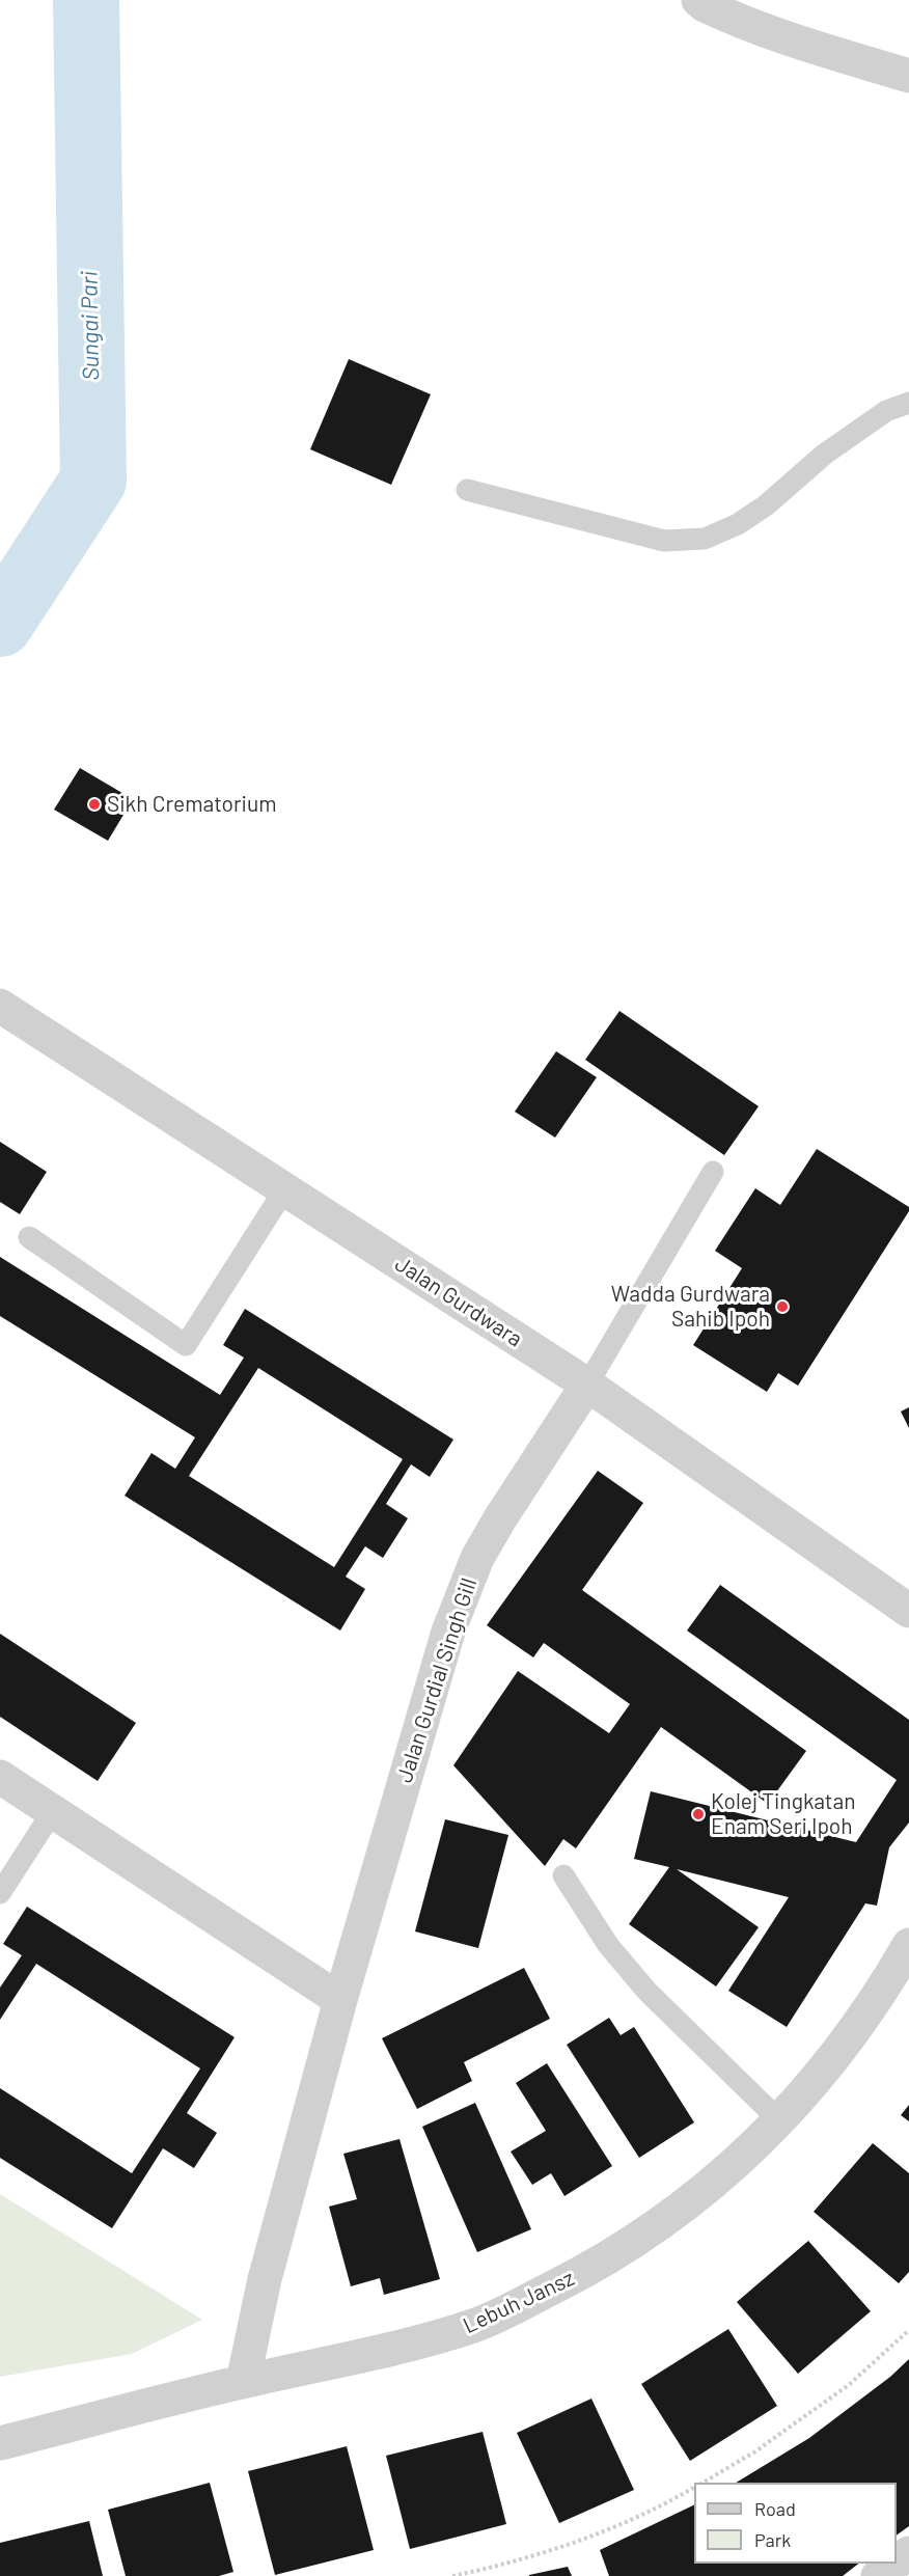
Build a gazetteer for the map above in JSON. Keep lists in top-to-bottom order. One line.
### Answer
{"streets":{"street":["Jalan Gurdwara","Jalan Gurdial Singh Gill","Lebuh Jansz"]},"crossings":[["Jalan Gurdwara","Jalan Gurdial Singh Gill"],["Jalan Gurdial Singh Gill","Lebuh Jansz"]],"water":["Sungai Pari"],"places":["Sikh Crematorium","Wadda Gurdwara Sahib Ipoh","Kolej Tingkatan Enam Seri Ipoh"],"legend":["Road","Park"]}
